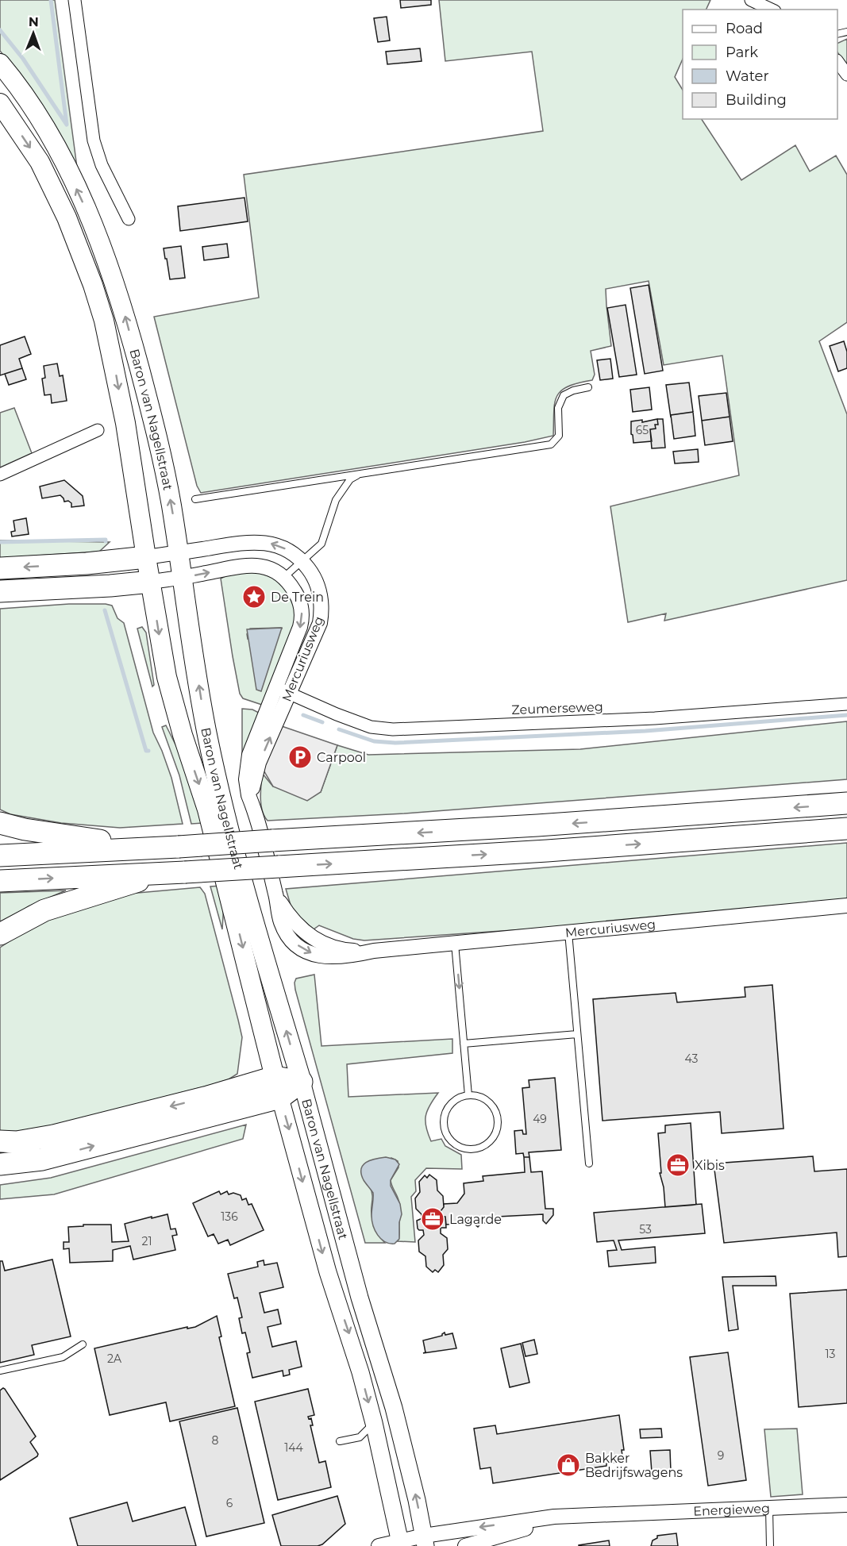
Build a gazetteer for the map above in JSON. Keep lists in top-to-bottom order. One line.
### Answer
{"streets":{"main road":["Baron van Nagellstraat"],"street":["Mercuriusweg","Zeumerseweg","Energieweg"]},"crossings":[["Baron van Nagellstraat","Mercuriusweg"],["Baron van Nagellstraat","Energieweg"],["Mercuriusweg","Zeumerseweg"]],"places":{"place":["De Trein"],"parking":["Carpool"],"office":["Xibis","Lagarde"],"shop":["Bakker Bedrijfswagens"]},"house_numbers":["65","43","49","136","53","21","13","2A","8","144","9","6"],"legend":["Road","Park","Water","Building"],"north":"top"}
